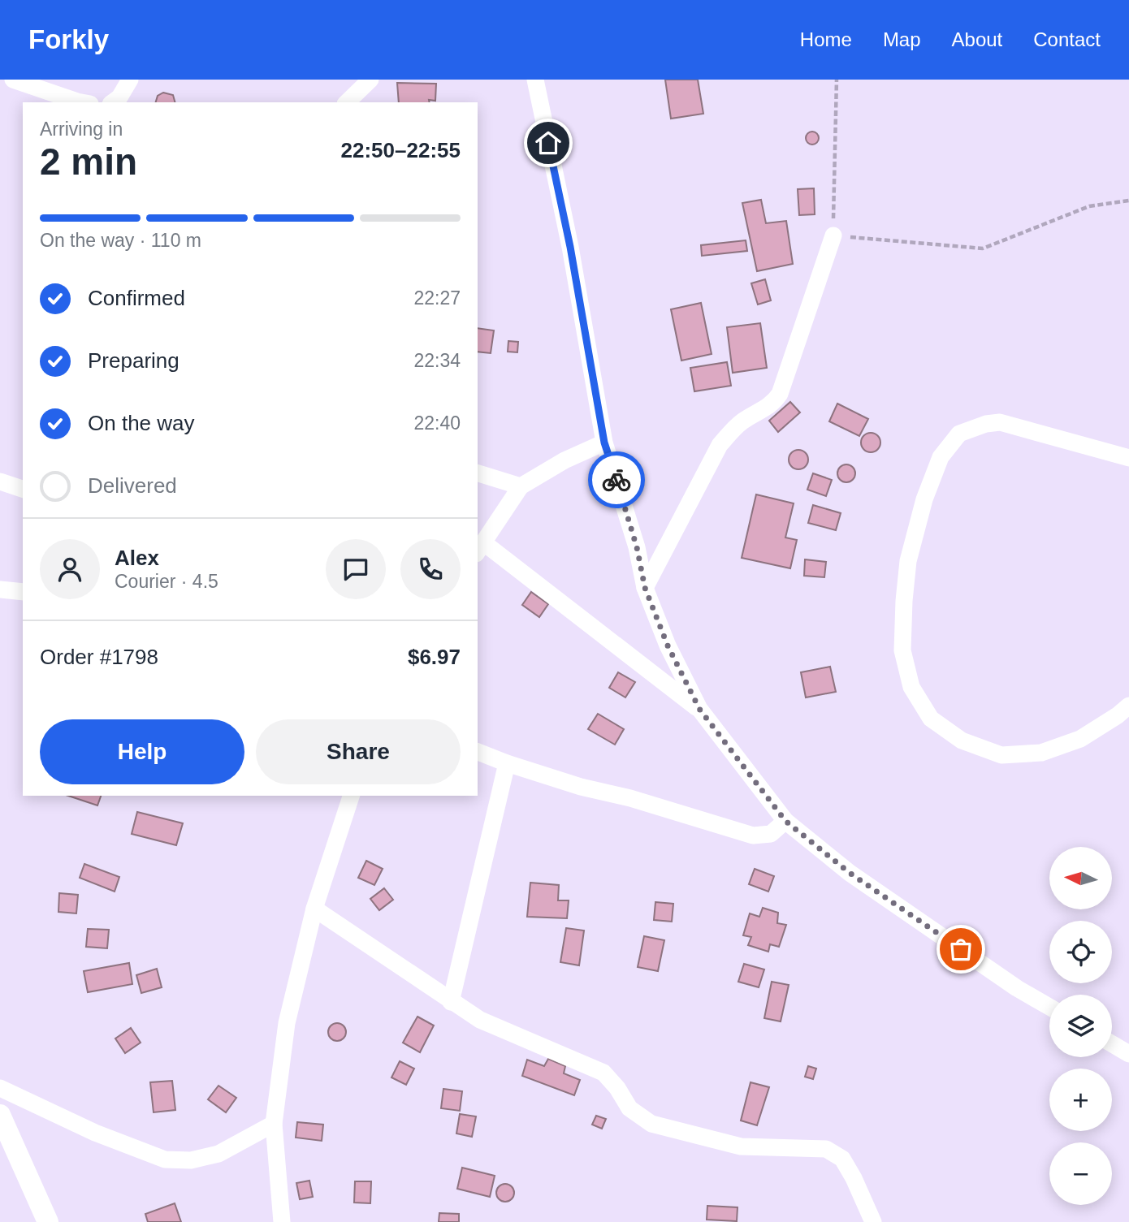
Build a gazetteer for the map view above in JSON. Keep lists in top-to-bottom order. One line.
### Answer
{"north":"left","page":{"header":"Forkly","nav":["Home","Map","About","Contact"],"heading":["2 min","Arriving in","22:50–22:55"],"panel":["Alex","Courier · 4.5","Order #1798","$6.97"],"bar":"On the way · 110 m","list":[["Confirmed","22:27"],["Preparing","22:34"],["On the way","22:40"],"Delivered"],"buttons":["Help","Share"],"map_buttons":["+","−"]}}
